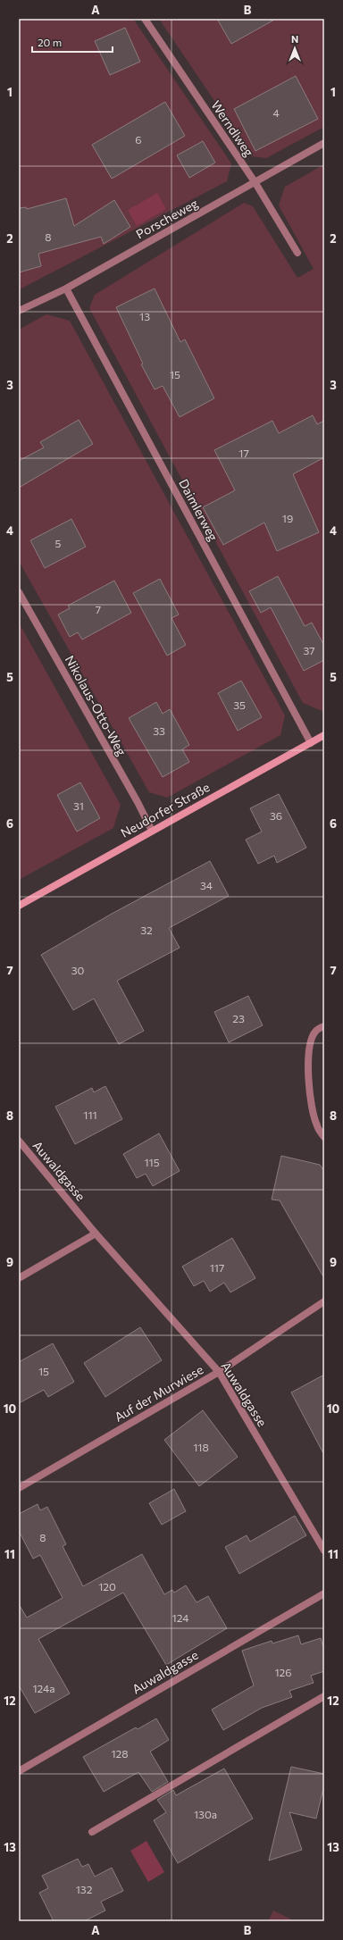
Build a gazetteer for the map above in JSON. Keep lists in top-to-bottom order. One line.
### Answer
{"streets":{"street":["Werndlweg","Porscheweg","Daimlerweg","Nikolaus-Otto-Weg","Neudorfer Straße","Auwaldgasse","Auf der Murwiese"]},"crossings":[["Werndlweg","Porscheweg"],["Porscheweg","Daimlerweg"],["Daimlerweg","Neudorfer Straße"],["Nikolaus-Otto-Weg","Neudorfer Straße"],["Auwaldgasse","Auf der Murwiese"]],"house_numbers":["4","6","8","13","15","17","19","5","7","37","35","33","31","36","34","32","30","23","111","115","117","15","118","8","120","124","126","124a","128","130a","132"],"scale_bar":"20 m","north":"top","grid":{"columns":["A","B"],"rows":["1","2","3","4","5","6","7","8","9","10","11","12","13"]}}
